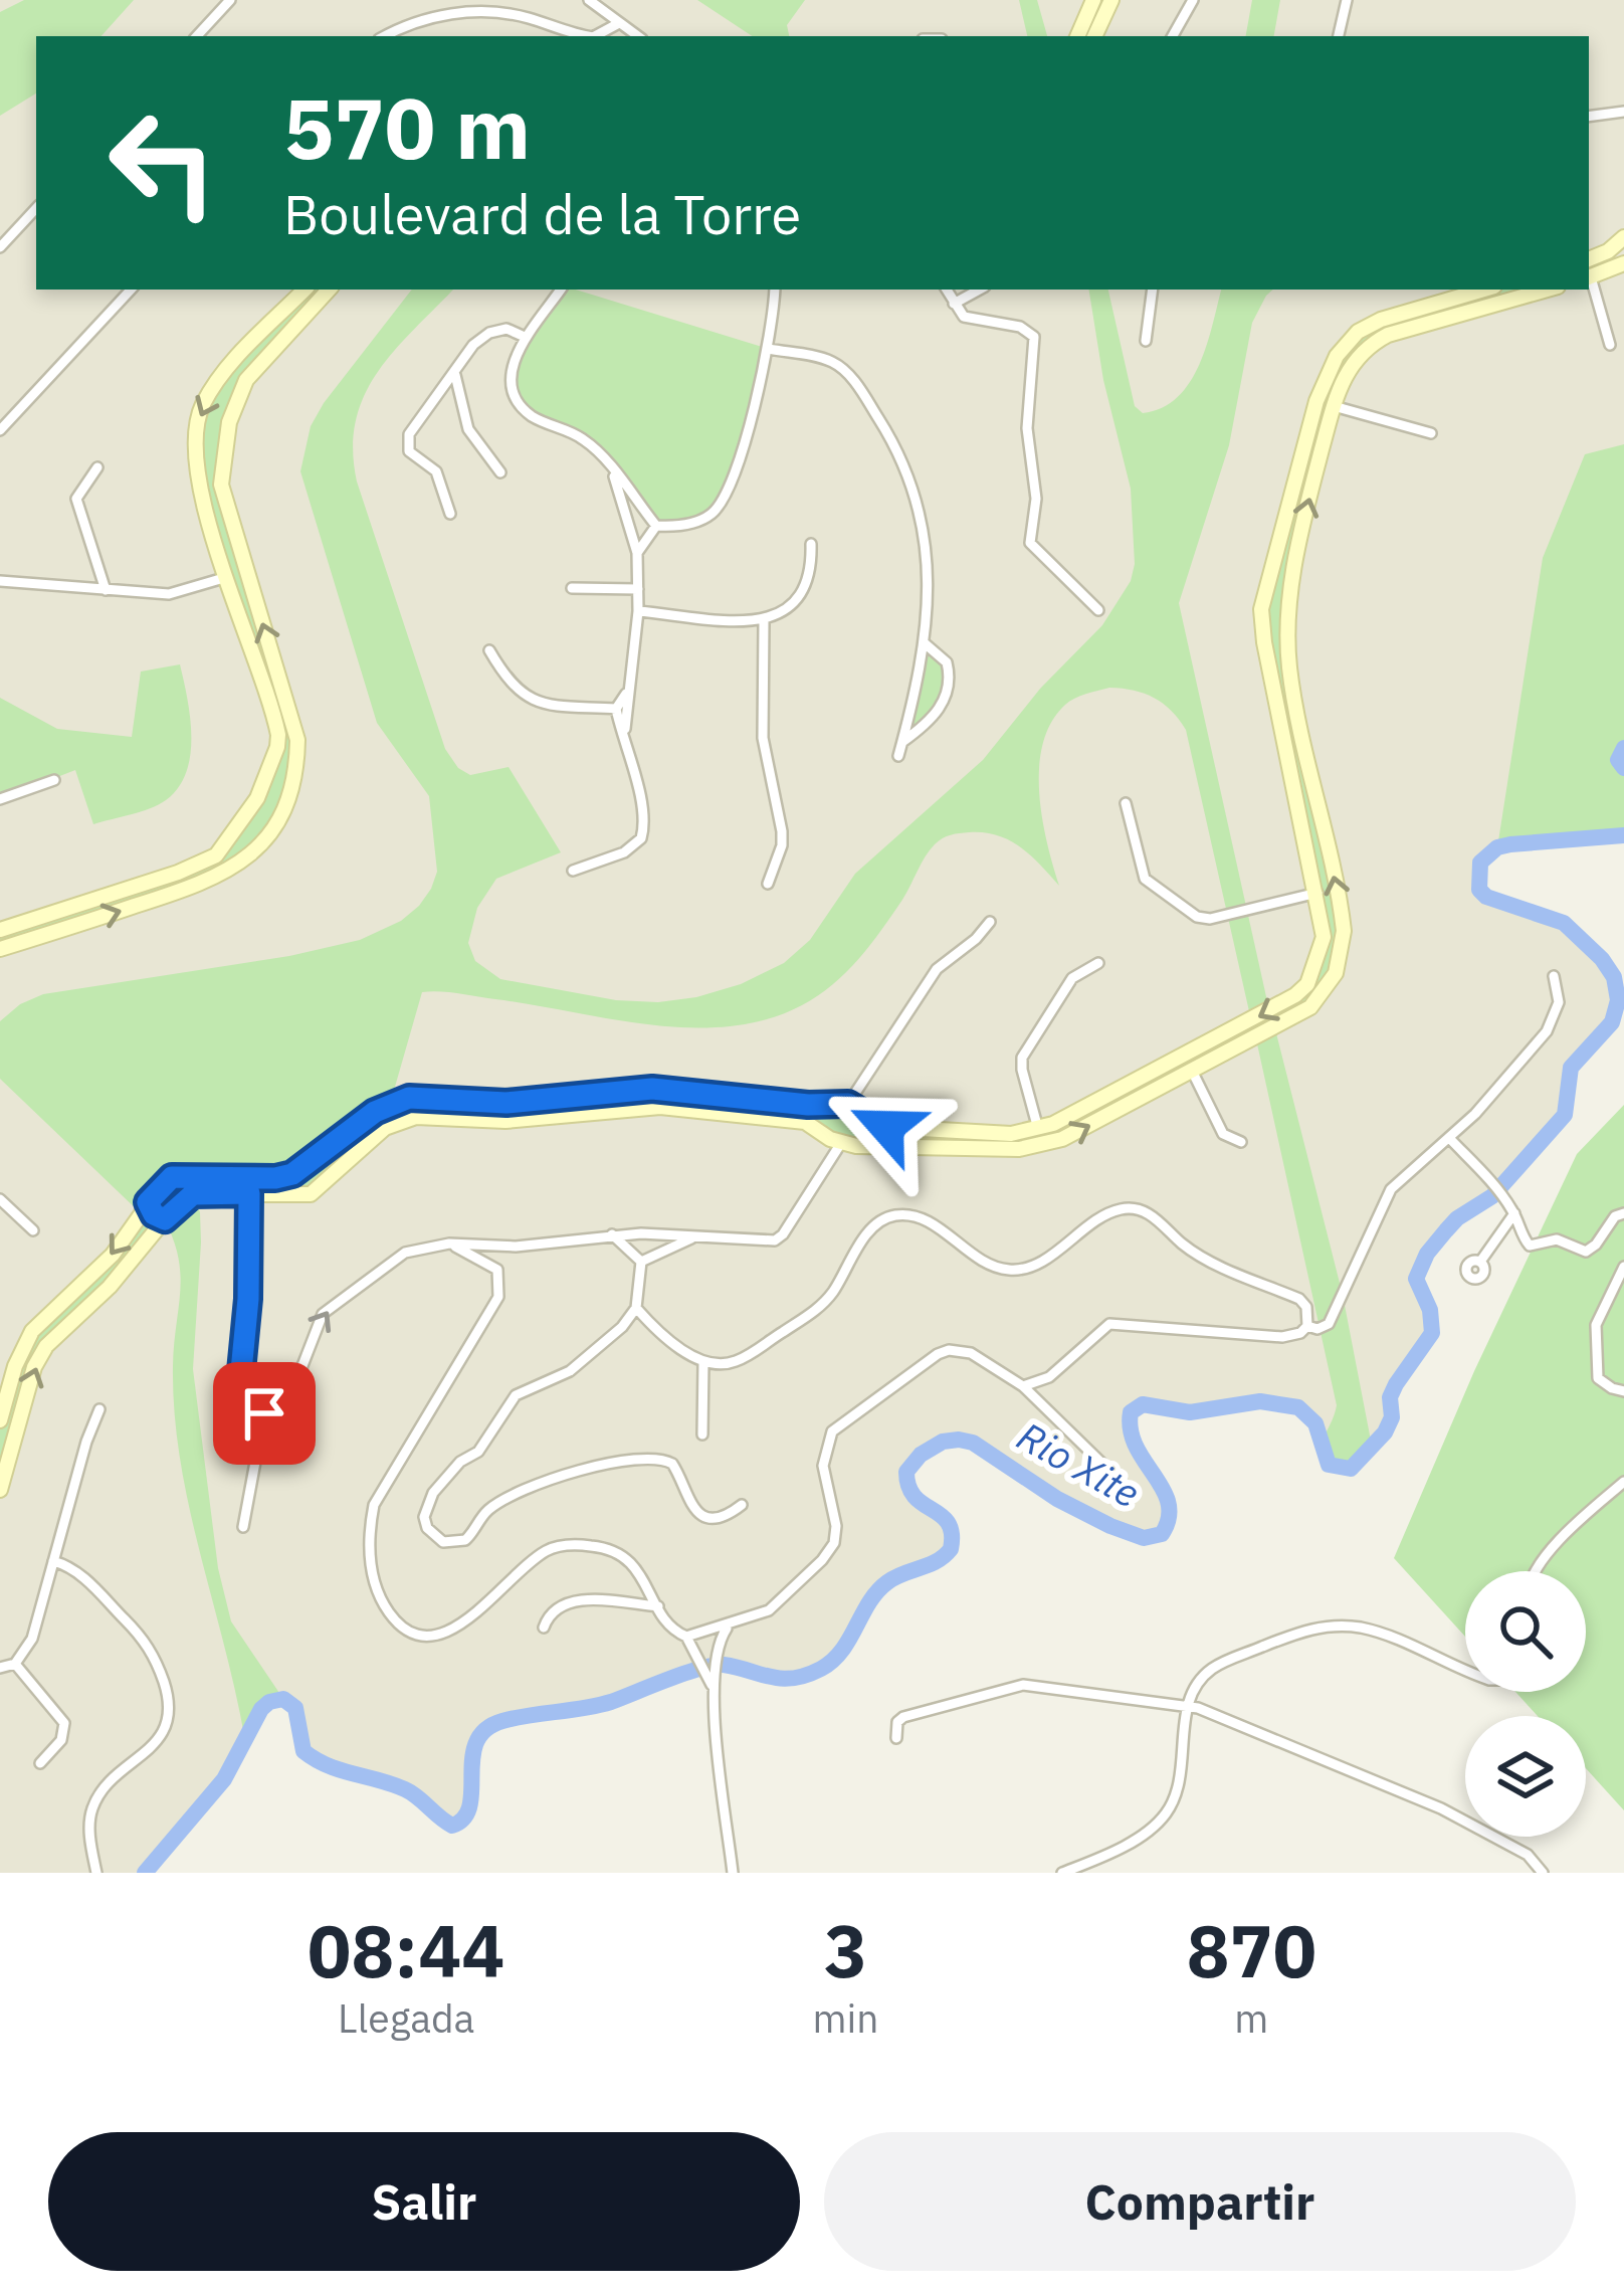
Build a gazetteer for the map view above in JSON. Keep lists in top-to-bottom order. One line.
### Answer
{"water":["Rio Xite"],"page":{"turn":["570 m","Boulevard de la Torre"],"eta":["08:44","Llegada","3","min","870","m"],"buttons":["Salir","Compartir"]}}
